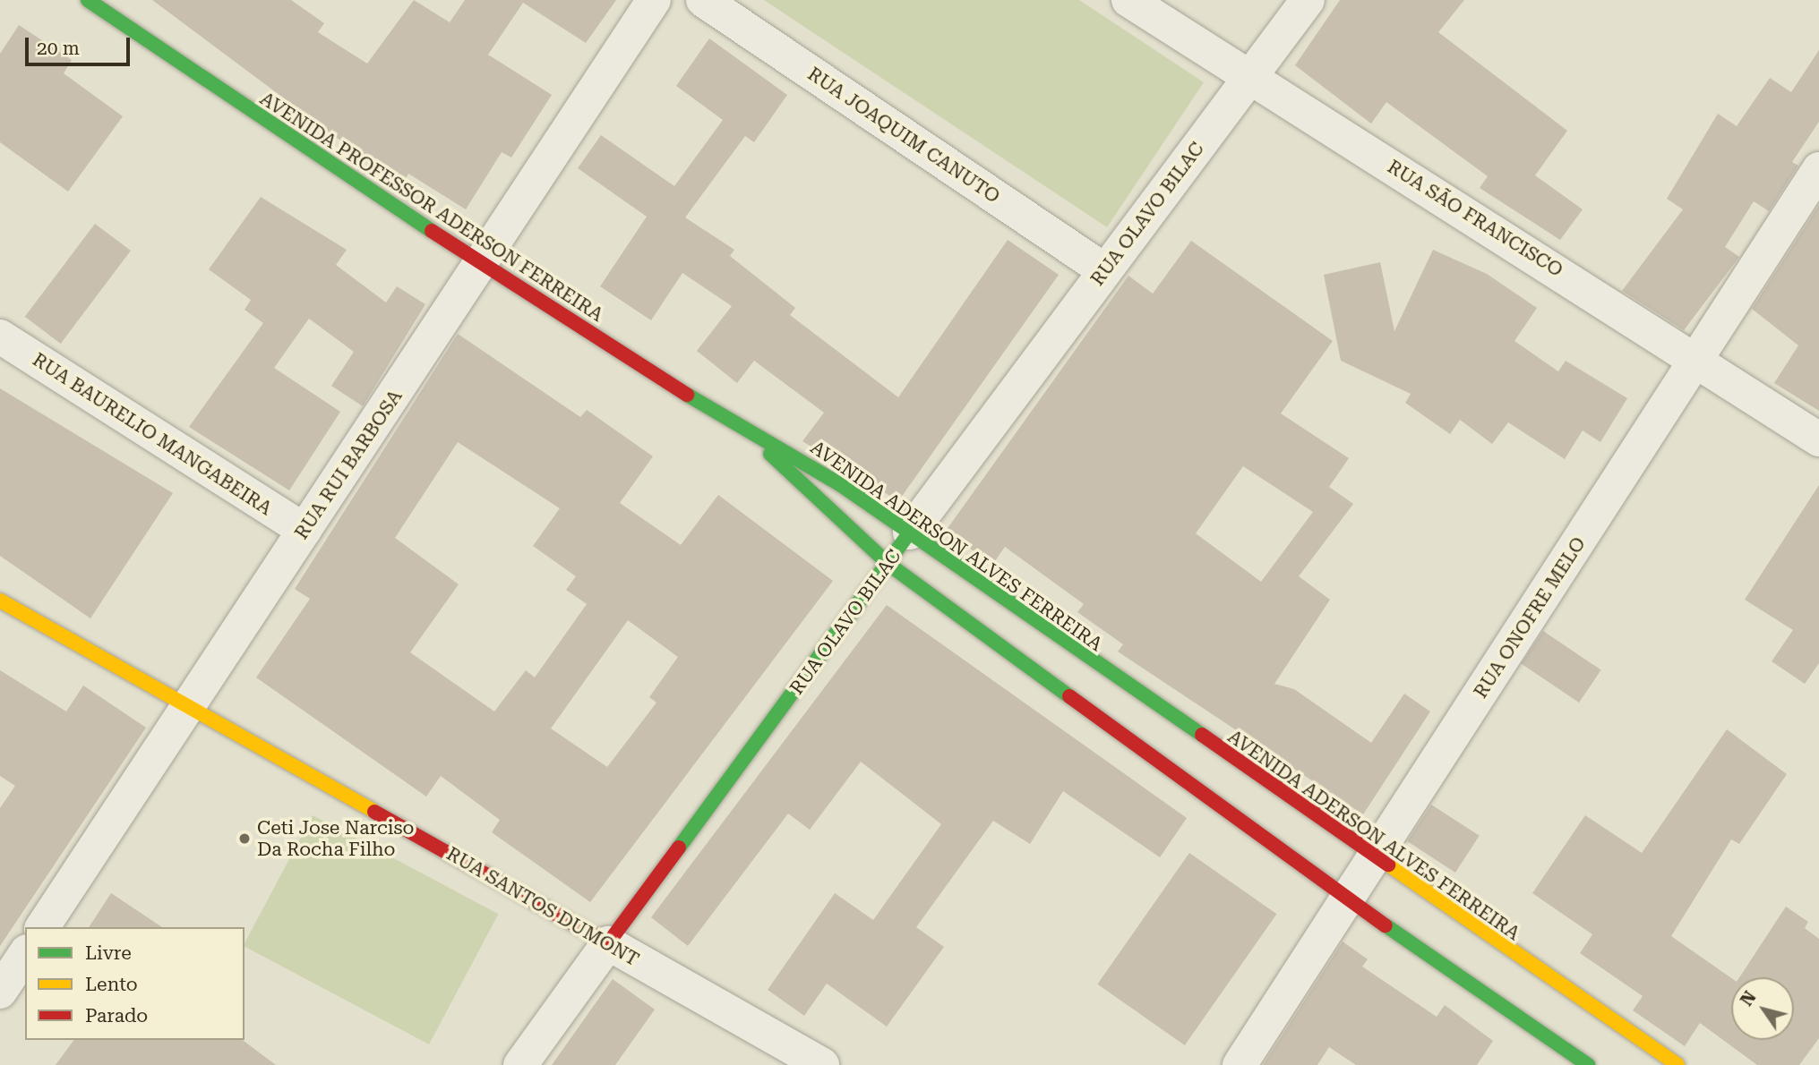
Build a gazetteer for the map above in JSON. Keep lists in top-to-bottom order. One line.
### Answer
{"streets":{"main road":["AVENIDA PROFESSOR ADERSON FERREIRA","RUA OLAVO BILAC","AVENIDA ADERSON ALVES FERREIRA","RUA SANTOS DUMONT"],"street":["RUA JOAQUIM CANUTO","RUA SÃO FRANCISCO","RUA BAURELIO MANGABEIRA","RUA RUI BARBOSA","RUA ONOFRE MELO"]},"crossings":[["RUA JOAQUIM CANUTO","RUA OLAVO BILAC"],["AVENIDA PROFESSOR ADERSON FERREIRA","RUA RUI BARBOSA"],["AVENIDA PROFESSOR ADERSON FERREIRA","AVENIDA ADERSON ALVES FERREIRA"],["RUA OLAVO BILAC","RUA SÃO FRANCISCO"],["RUA OLAVO BILAC","AVENIDA ADERSON ALVES FERREIRA"],["RUA OLAVO BILAC","RUA SANTOS DUMONT"],["RUA SÃO FRANCISCO","RUA ONOFRE MELO"],["RUA BAURELIO MANGABEIRA","RUA RUI BARBOSA"],["RUA RUI BARBOSA","RUA SANTOS DUMONT"],["AVENIDA ADERSON ALVES FERREIRA","RUA ONOFRE MELO"]],"places":["Ceti Jose Narciso Da Rocha Filho"],"legend":["Livre","Lento","Parado"],"scale_bar":"20 m","north":"top left"}
